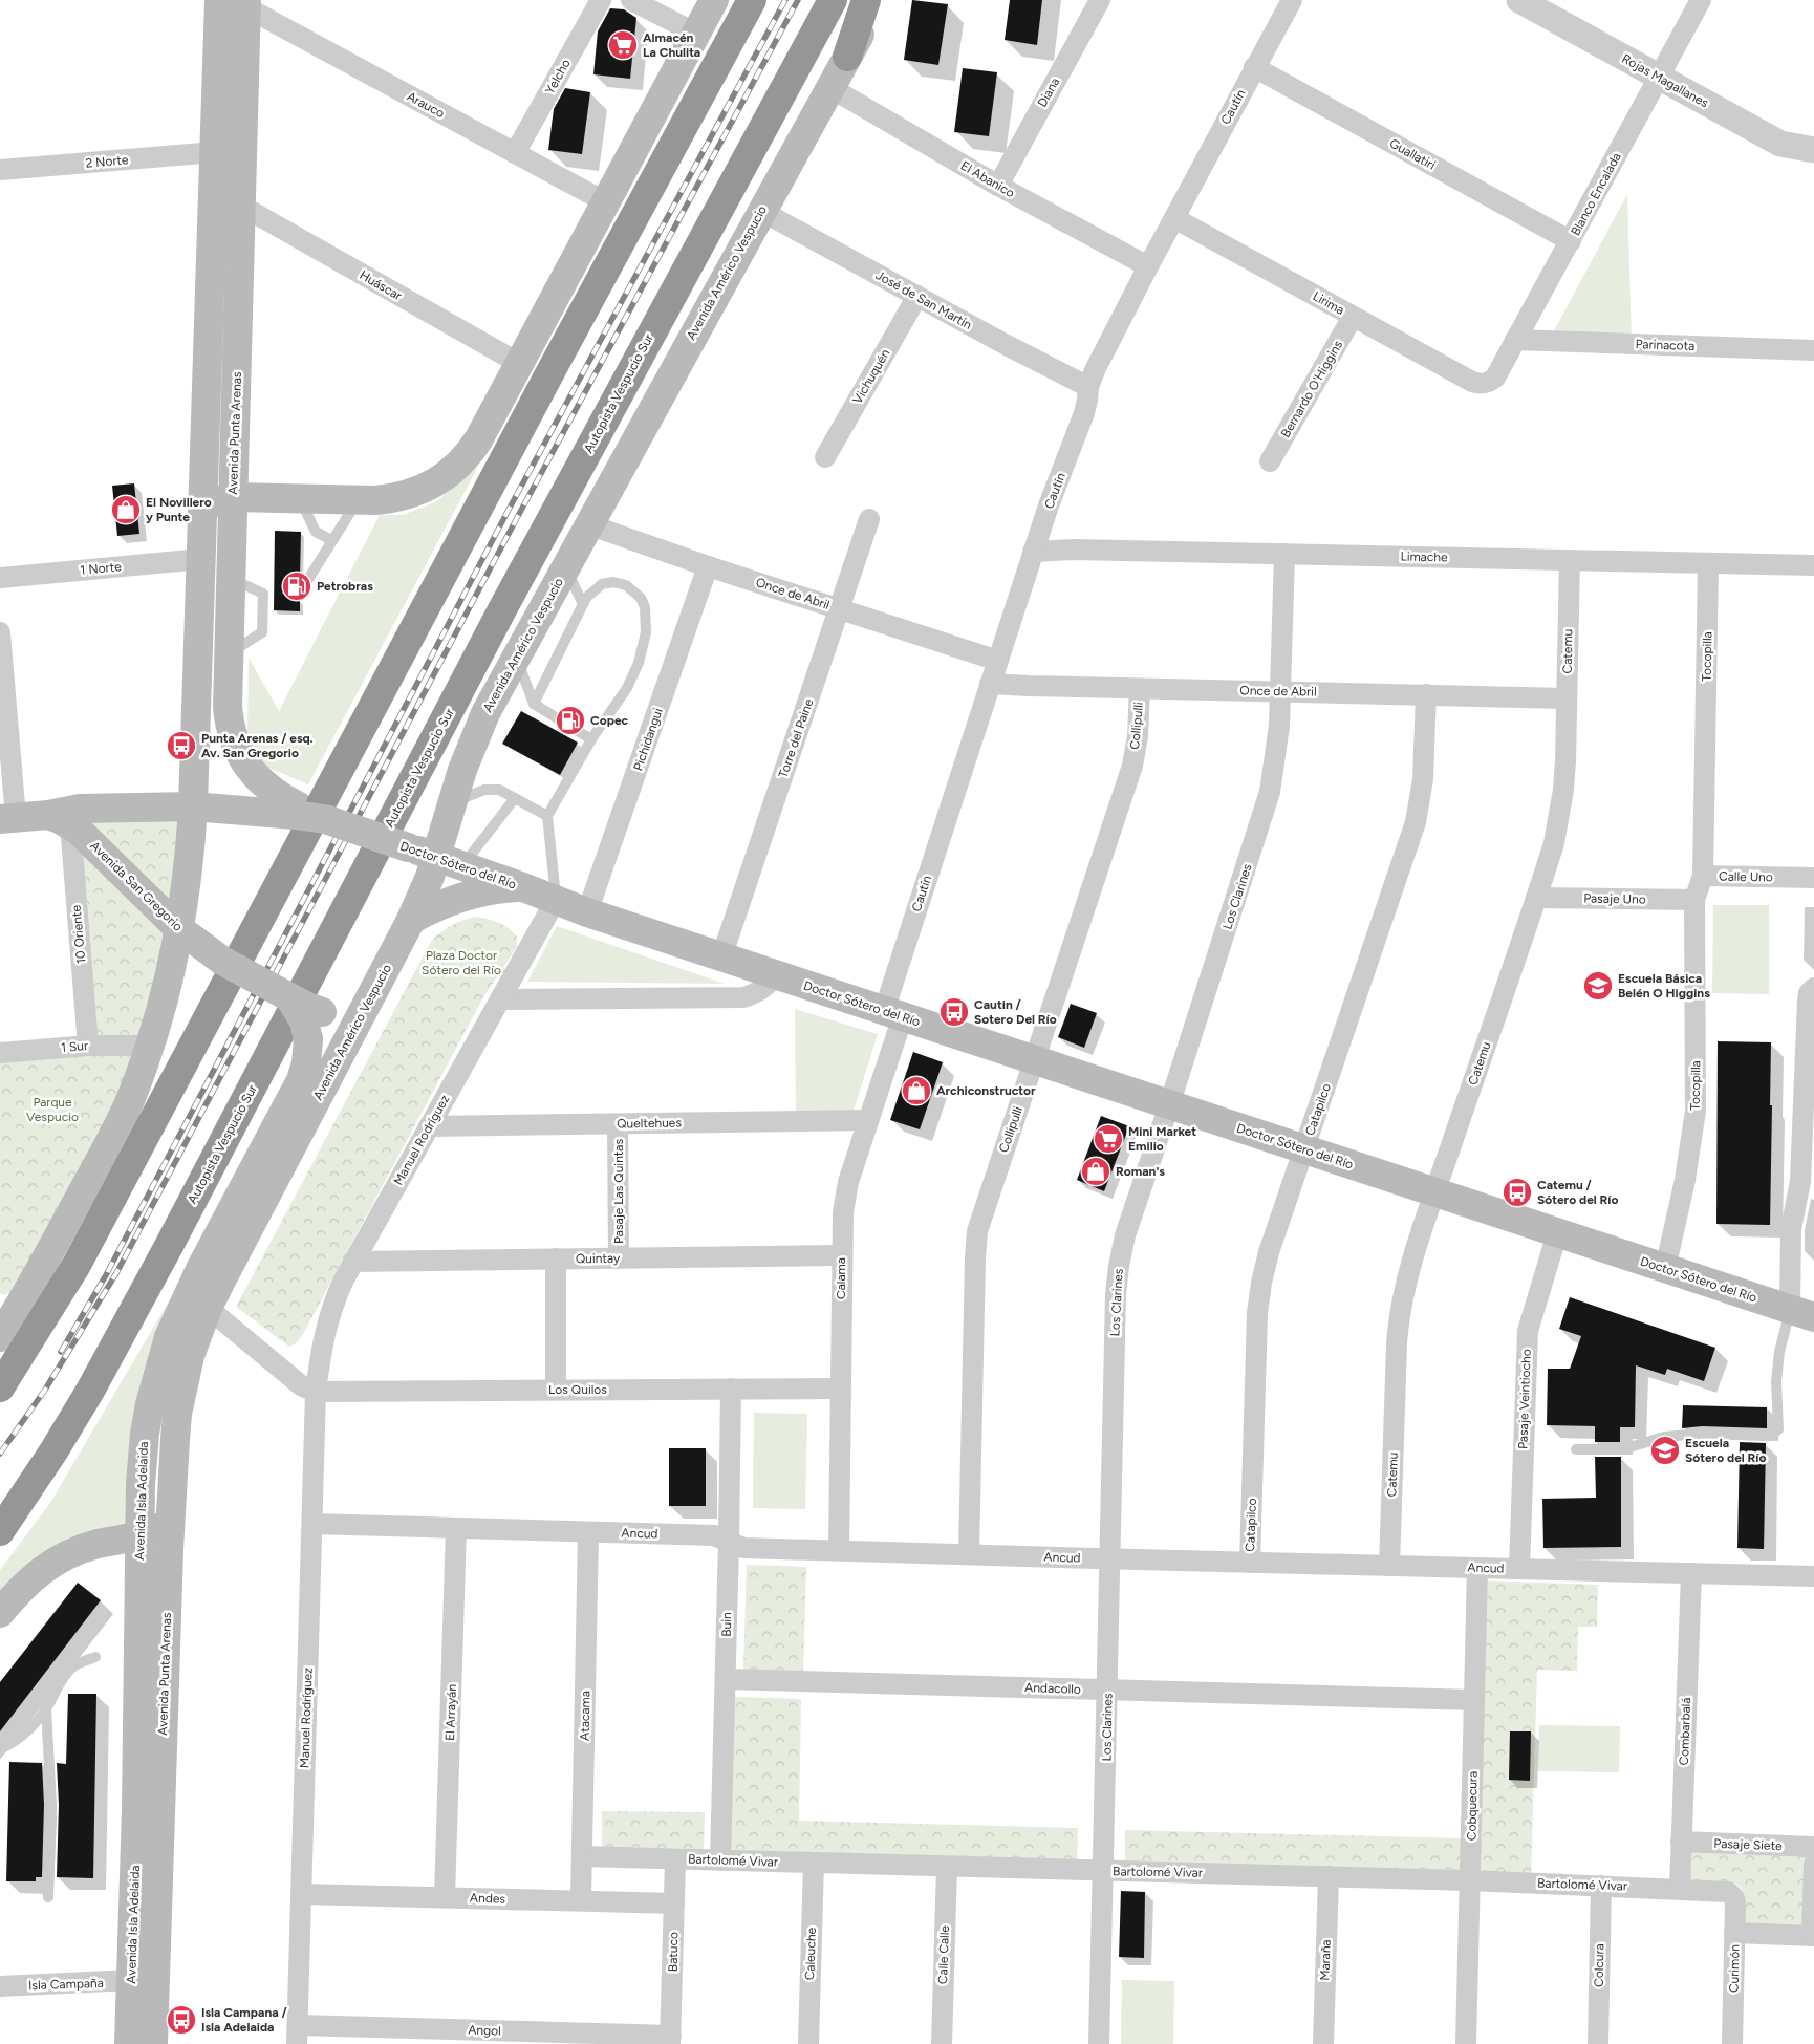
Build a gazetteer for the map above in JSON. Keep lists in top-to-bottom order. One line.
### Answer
{"streets":{"highway":["Autopista Vespucio Sur"],"main road":["Avenida Américo Vespucio","Avenida Punta Arenas","Doctor Sótero del Río","Avenida San Gregorio","Avenida Isla Adelaida"],"street":["Yelcho","Rojas Magallanes","Diana","Arauco","Cautín","Guallatiri","2 Norte","El Abanico","Blanco Encalada","Huáscar","José de San Martín","Lirima","Parinacota","Vichuquén","Bernardo O'Higgins","Limache","1 Norte","Once de Abril","Catemu","Tocopilla","Collipulli","Torre del Paine","Pichidangui","Calle Uno","Los Clarines","Pasaje Uno","10 Oriente","1 Sur","Catapilco","Queltehues","Manuel Rodríguez","Pasaje Las Quintas","Quintay","Calama","Los Quilos","Pasaje Veintiocho","Ancud","Buin","Andacollo","El Arrayán","Atacama","Combarbalá","Cobquecura","Pasaje Siete","Bartolomé Vivar","Andes","Batuco","Caleuche","Calle Calle","Maraña","Colcura","Curimón","Isla Campaña","Angol"]},"crossings":[["Yelcho","Arauco"],["Rojas Magallanes","Blanco Encalada"],["Diana","El Abanico"],["Arauco","Avenida Punta Arenas"],["Cautín","Guallatiri"],["Cautín","El Abanico"],["Cautín","José de San Martín"],["Cautín","Lirima"],["Cautín","Limache"],["Cautín","Once de Abril"],["Cautín","Doctor Sótero del Río"],["Cautín","Calama"],["Guallatiri","Blanco Encalada"],["El Abanico","Avenida Américo Vespucio"],["Blanco Encalada","Lirima"],["Blanco Encalada","Parinacota"],["Avenida Américo Vespucio","José de San Martín"],["Avenida Américo Vespucio","Avenida Punta Arenas"],["Avenida Américo Vespucio","Once de Abril"],["Avenida Américo Vespucio","Doctor Sótero del Río"],["Avenida Américo Vespucio","Avenida Isla Adelaida"],["Huáscar","Avenida Punta Arenas"],["José de San Martín","Vichuquén"],["Lirima","Bernardo O'Higgins"],["Avenida Punta Arenas","Doctor Sótero del Río"],["Limache","Catemu"],["Limache","Tocopilla"],["Limache","Los Clarines"],["Once de Abril","Catemu"],["Once de Abril","Collipulli"],["Once de Abril","Torre del Paine"],["Once de Abril","Pichidangui"],["Once de Abril","Los Clarines"],["Once de Abril","Catapilco"],["Catemu","Doctor Sótero del Río"],["Catemu","Pasaje Uno"],["Catemu","Ancud"],["Tocopilla","Doctor Sótero del Río"],["Tocopilla","Calle Uno"],["Tocopilla","Pasaje Uno"],["Collipulli","Doctor Sótero del Río"],["Collipulli","Ancud"],["Torre del Paine","Doctor Sótero del Río"],["Pichidangui","Doctor Sótero del Río"],["Doctor Sótero del Río","Los Clarines"],["Doctor Sótero del Río","Catapilco"],["Doctor Sótero del Río","Manuel Rodríguez"],["Doctor Sótero del Río","Calama"],["Doctor Sótero del Río","Pasaje Veintiocho"],["Calle Uno","Pasaje Uno"],["Avenida San Gregorio","10 Oriente"],["Avenida San Gregorio","Avenida Isla Adelaida"],["Los Clarines","Ancud"],["Los Clarines","Andacollo"],["Los Clarines","Bartolomé Vivar"],["10 Oriente","1 Sur"],["Catapilco","Ancud"],["Queltehues","Manuel Rodríguez"],["Queltehues","Pasaje Las Quintas"],["Queltehues","Calama"],["Manuel Rodríguez","Quintay"],["Manuel Rodríguez","Los Quilos"],["Manuel Rodríguez","Ancud"],["Manuel Rodríguez","Andes"],["Manuel Rodríguez","Angol"],["Pasaje Las Quintas","Quintay"],["Quintay","Calama"],["Calama","Los Quilos"],["Calama","Ancud"],["Los Quilos","Buin"],["Pasaje Veintiocho","Ancud"],["Avenida Isla Adelaida","Isla Campaña"],["Ancud","Buin"],["Ancud","El Arrayán"],["Ancud","Atacama"],["Ancud","Combarbalá"],["Ancud","Cobquecura"],["Buin","Andacollo"],["Buin","Bartolomé Vivar"],["Andacollo","Cobquecura"],["El Arrayán","Andes"],["Atacama","Bartolomé Vivar"],["Atacama","Andes"],["Combarbalá","Pasaje Siete"],["Combarbalá","Bartolomé Vivar"],["Cobquecura","Bartolomé Vivar"],["Bartolomé Vivar","Batuco"],["Bartolomé Vivar","Caleuche"],["Bartolomé Vivar","Calle Calle"],["Bartolomé Vivar","Maraña"],["Bartolomé Vivar","Colcura"],["Bartolomé Vivar","Curimón"],["Andes","Batuco"],["Batuco","Angol"]],"parks":["Plaza Doctor Sótero del Río","Parque Vespucio"],"places":{"supermarket":["Almacén La Chulita","Mini Market Emilio"],"shop":["El Novillero y Punte","Archiconstructor","Roman's"],"fuel station":["Petrobras","Copec"],"bus stop":["Punta Arenas / esq. Av. San Gregorio","Cautin / Sotero Del Río","Catemu / Sótero del Río","Isla Campana / Isla Adelaida"],"school or university":["Escuela Básica Belén O Higgins","Escuela Sótero del Río"]}}
